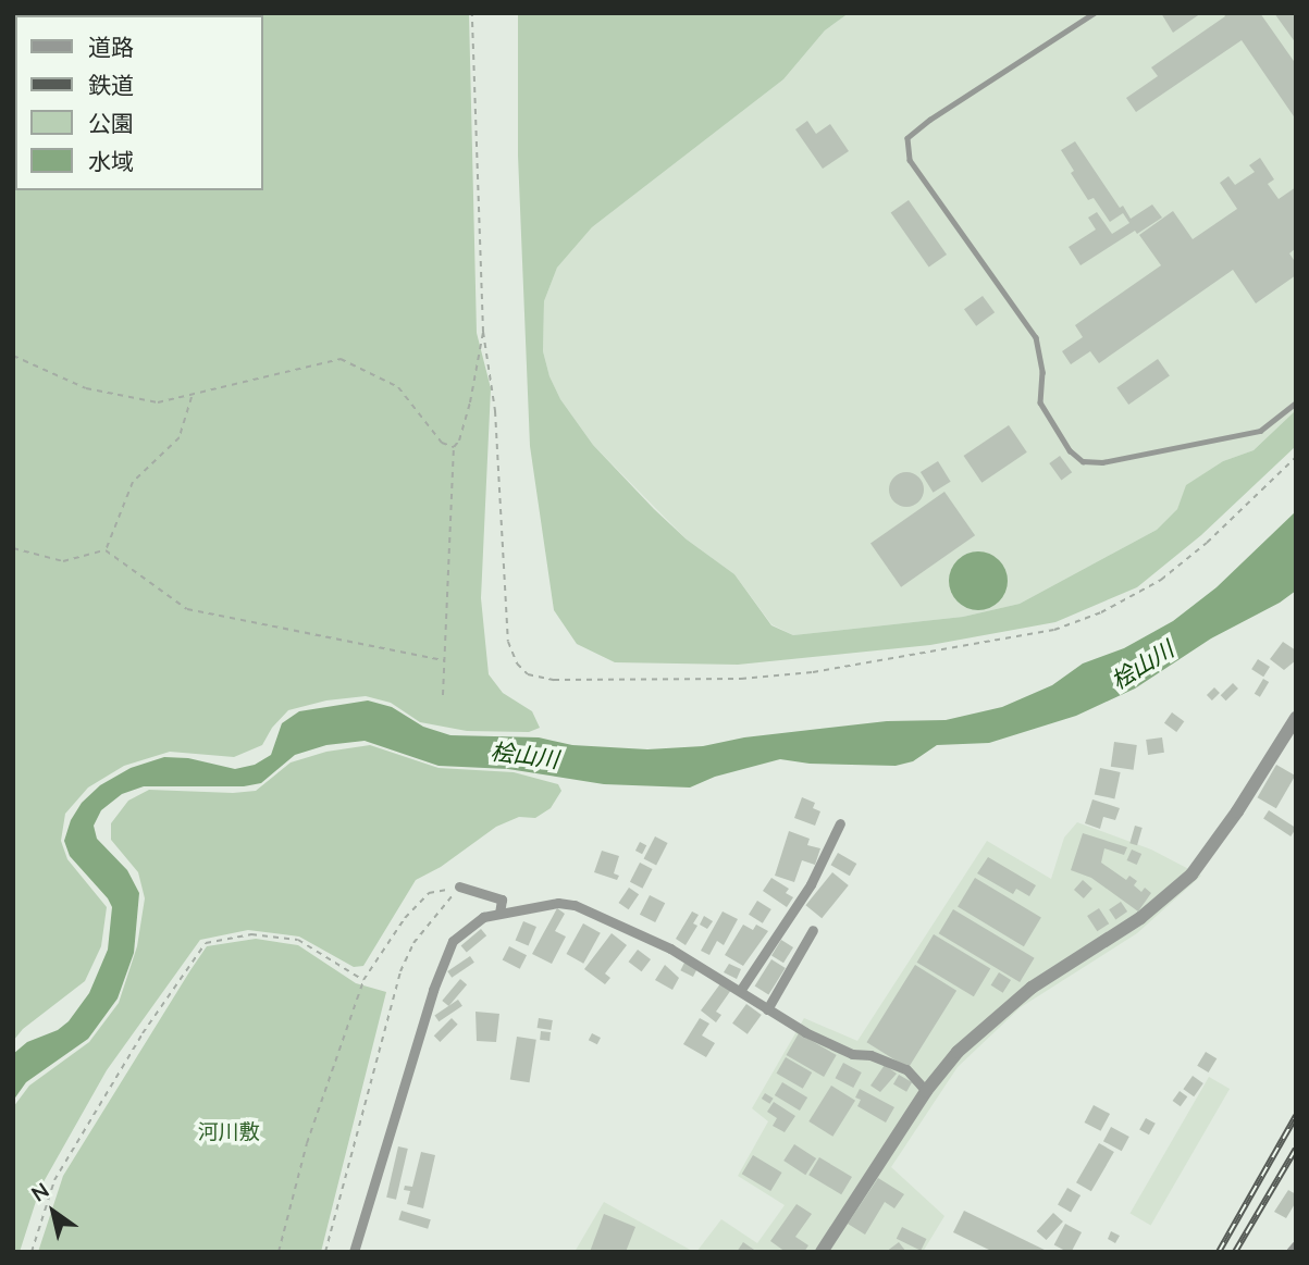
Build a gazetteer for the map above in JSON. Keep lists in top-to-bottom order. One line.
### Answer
{"water":["桧山川"],"parks":["河川敷"],"legend":["道路","鉄道","公園","水域"],"north":"top left"}
